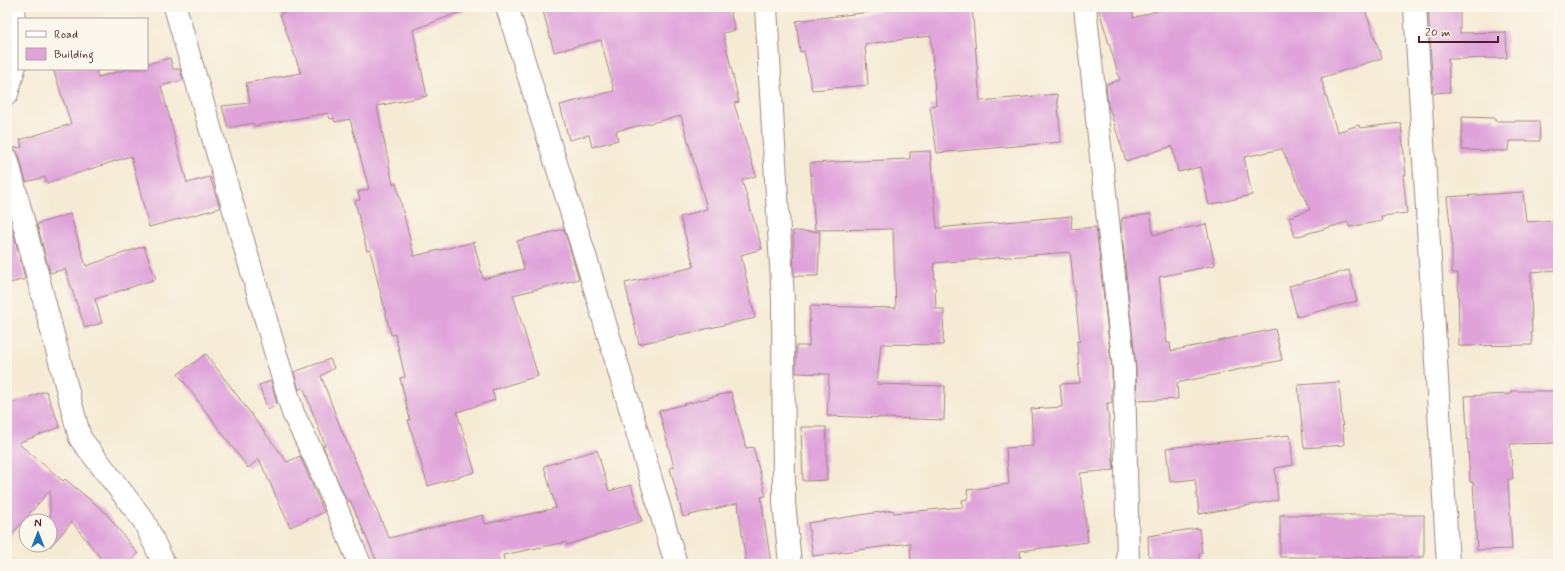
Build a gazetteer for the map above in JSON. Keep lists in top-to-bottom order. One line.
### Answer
{"legend":["Road","Building"],"scale_bar":"20 m","north":"top"}
